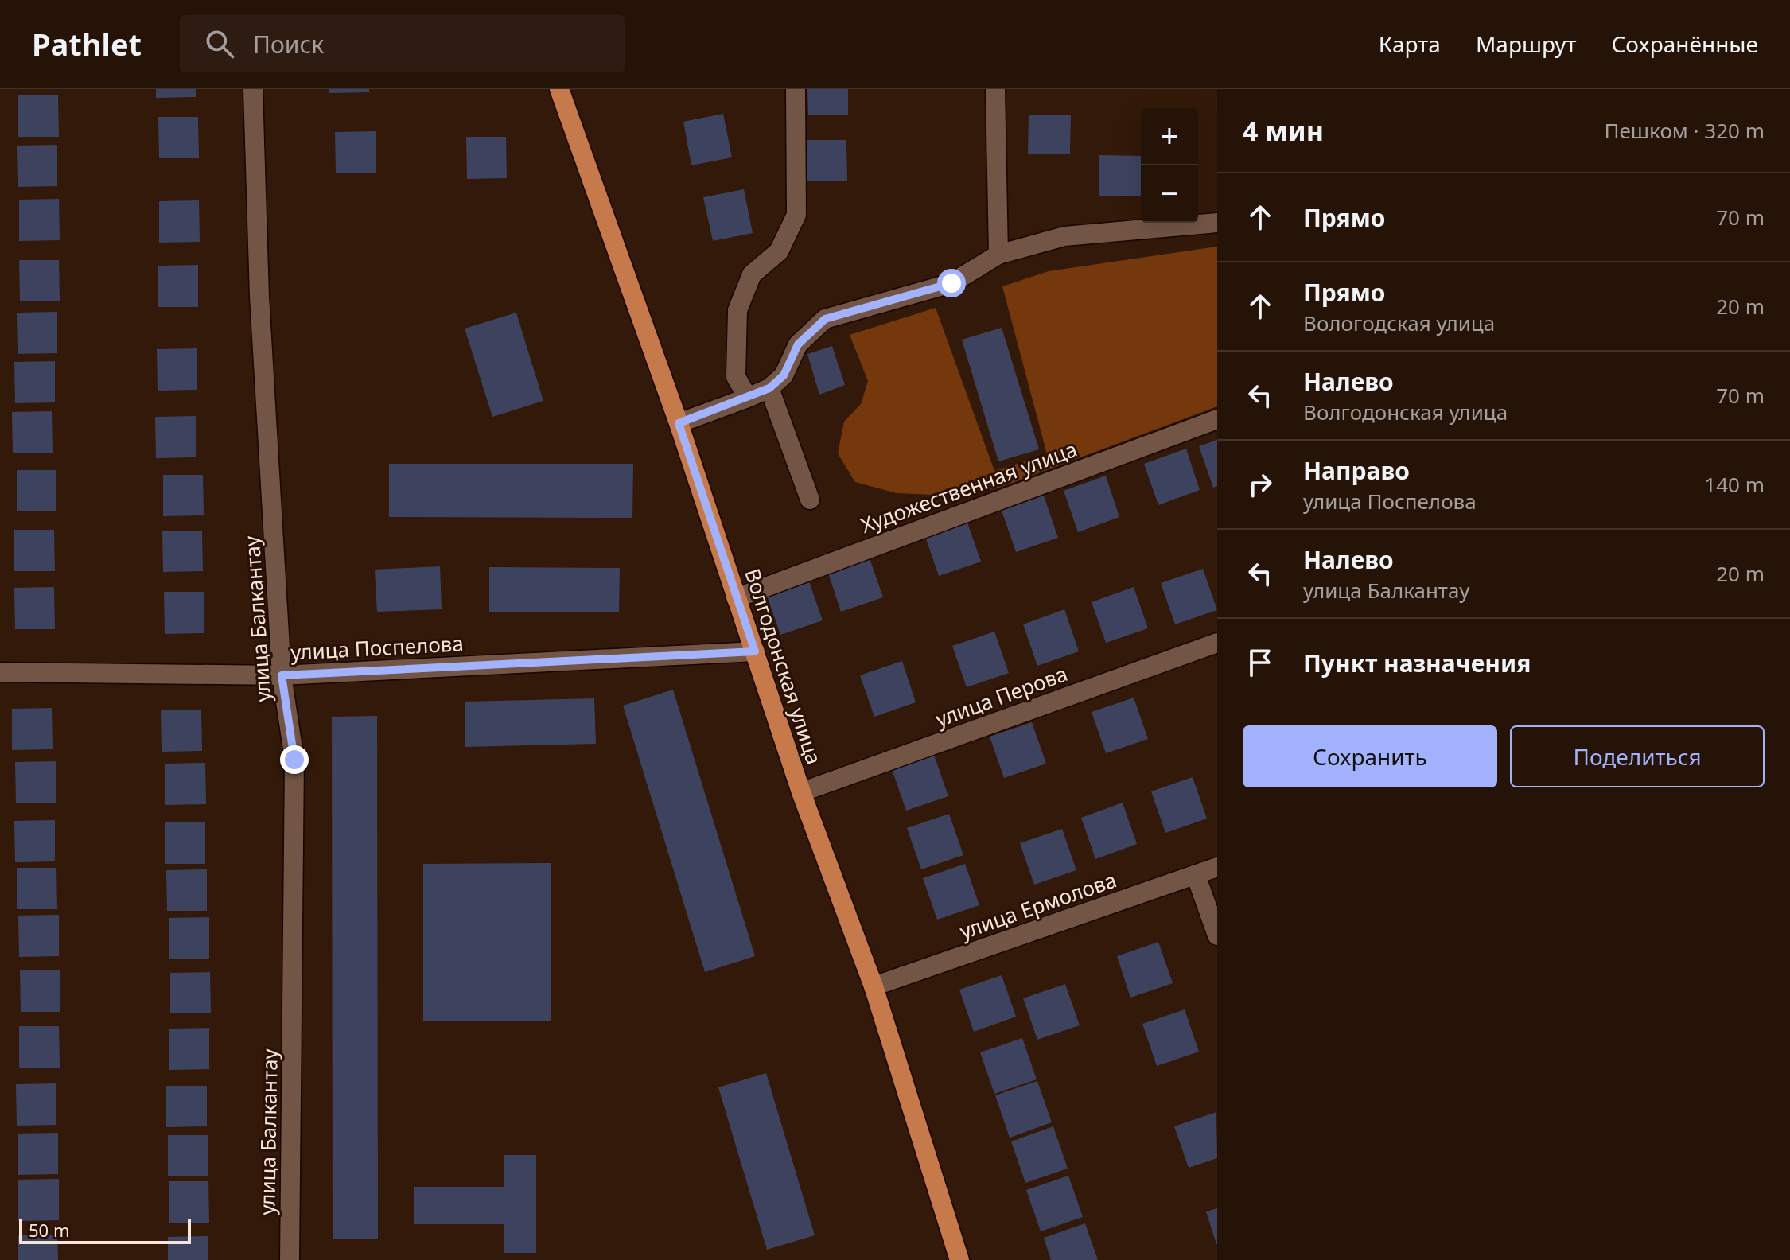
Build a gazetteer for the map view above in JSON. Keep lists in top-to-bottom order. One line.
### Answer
{"streets":{"main road":["Волгодонская улица"],"street":["Художественная улица","улица Балкантау","улица Поспелова","улица Перова","улица Ермолова"]},"crossings":[["Художественная улица","Волгодонская улица"],["улица Балкантау","улица Поспелова"],["улица Поспелова","Волгодонская улица"],["Волгодонская улица","улица Перова"],["Волгодонская улица","улица Ермолова"]],"scale_bar":"50 m","page":{"header":"Pathlet","search":"Поиск","nav":["Карта","Маршрут","Сохранённые"],"heading":["4 мин","Пешком · 320 m"],"map_buttons":["+","−"],"list":[["Прямо","70 m"],["Прямо","Вологодская улица","20 m"],["Налево","Волгодонская улица","70 m"],["Направо","улица Поспелова","140 m"],["Налево","улица Балкантау","20 m"],"Пункт назначения"],"buttons":["Сохранить","Поделиться"],"scale":"50 m"}}
